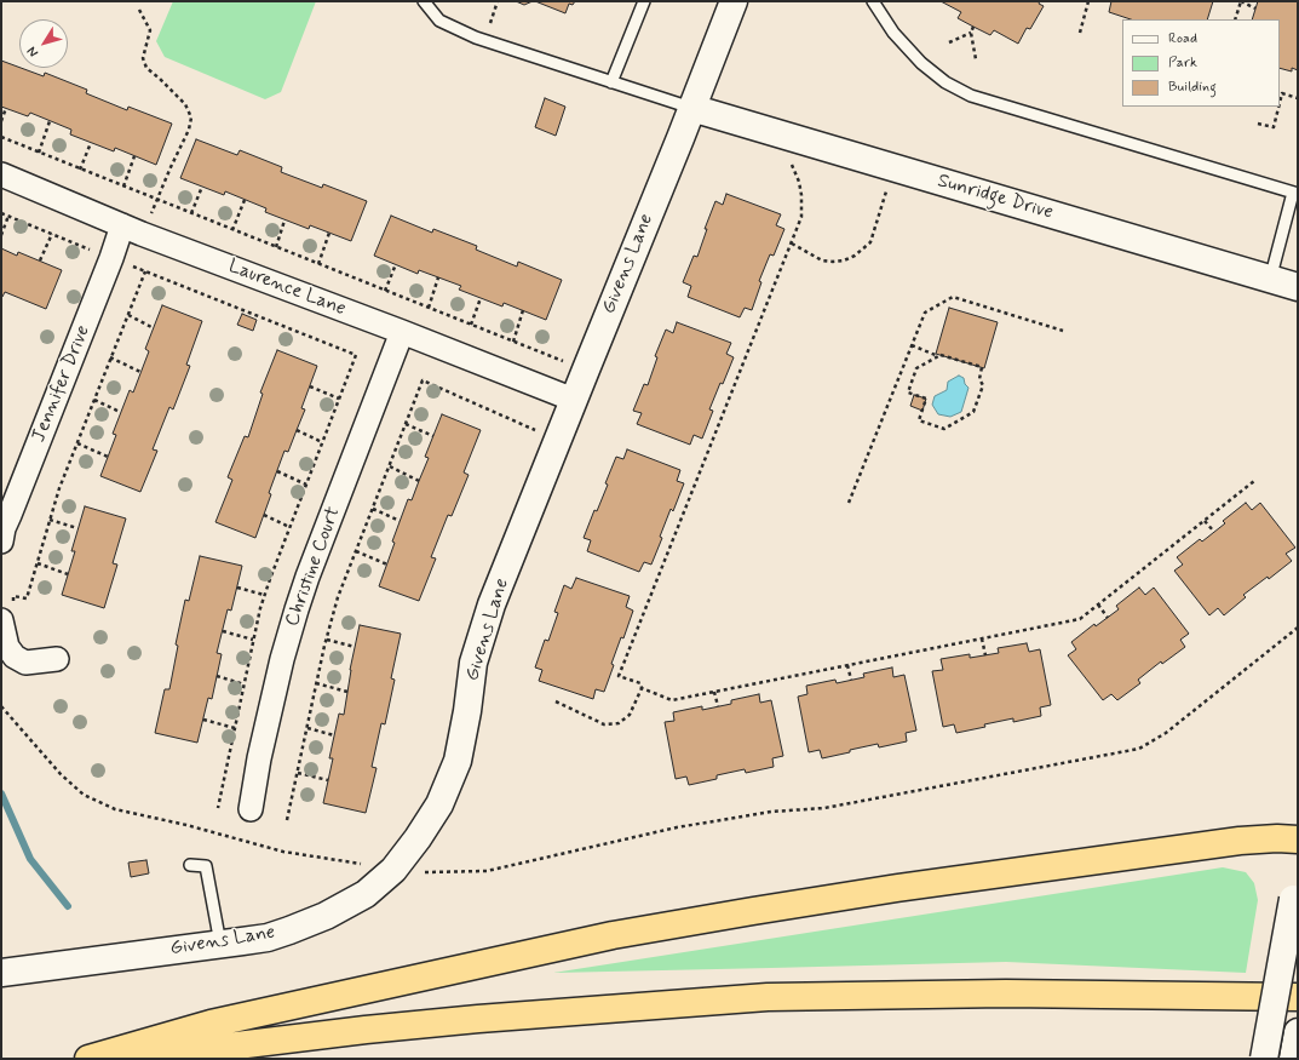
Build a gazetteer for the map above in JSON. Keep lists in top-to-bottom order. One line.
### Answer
{"streets":{"street":["Sunridge Drive","Givens Lane","Laurence Lane","Jennifer Drive","Christine Court"]},"crossings":[["Sunridge Drive","Givens Lane"],["Givens Lane","Laurence Lane"],["Laurence Lane","Jennifer Drive"],["Laurence Lane","Christine Court"]],"legend":["Road","Park","Building"],"north":"bottom left"}
